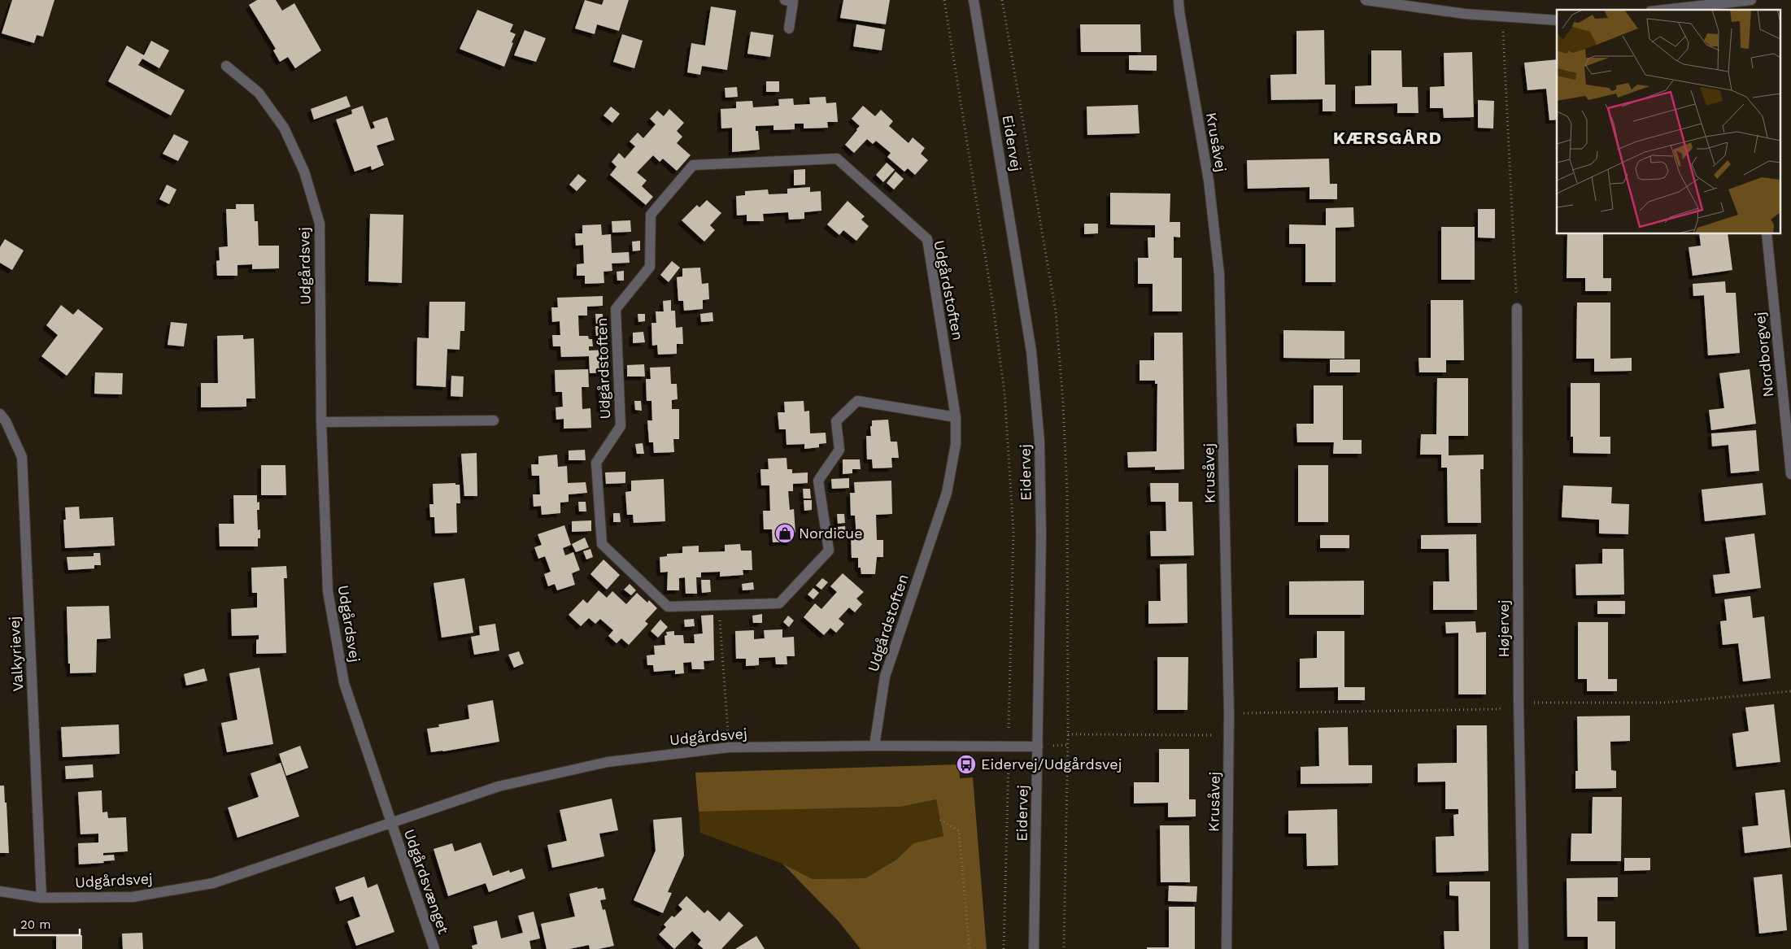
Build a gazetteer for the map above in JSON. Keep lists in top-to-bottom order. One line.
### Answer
{"streets":{"street":["Krusåvej","Eidervej","Udgårdsvej","Udgårdstoften","Nordborgvej","Højervej","Valkyrievej","Udgårdsvænget"]},"crossings":[["Eidervej","Udgårdsvej"],["Udgårdsvej","Udgårdstoften"],["Udgårdsvej","Valkyrievej"],["Udgårdsvej","Udgårdsvænget"]],"districts":["KÆRSGÅRD"],"places":{"shop":["Nordicue"],"bus stop":["Eidervej/Udgårdsvej"]},"scale_bar":"20 m"}
